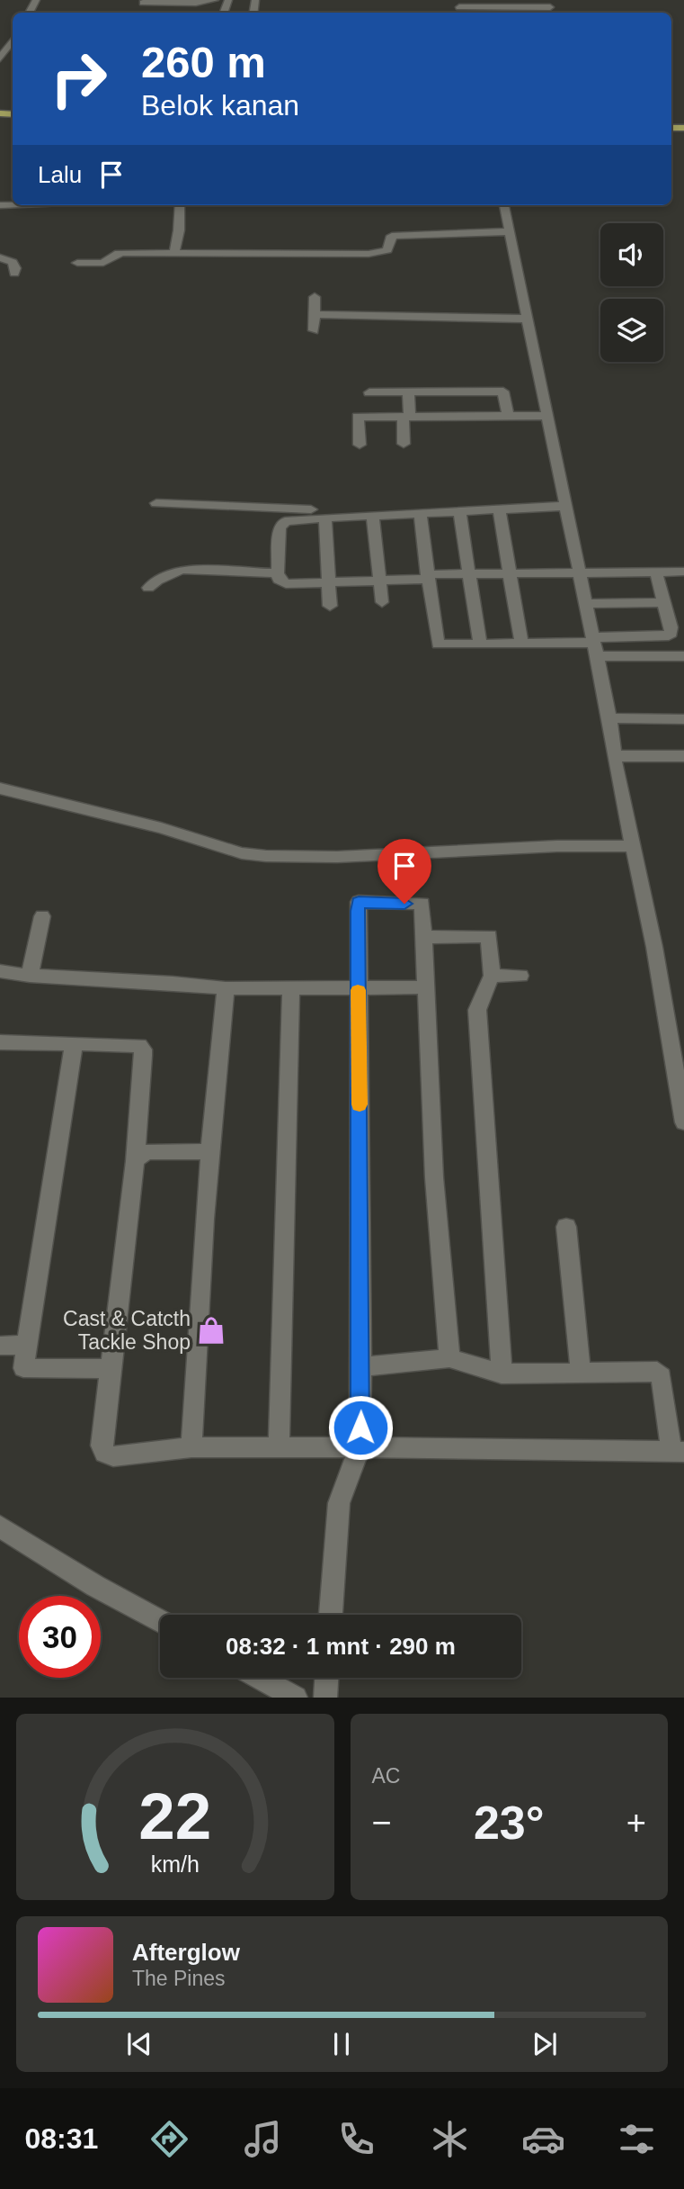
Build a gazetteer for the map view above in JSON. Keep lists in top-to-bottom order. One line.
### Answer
{"places":{"shop":["Cast & Catcth Tackle Shop"]},"page":{"turn":["260 m","Belok kanan"],"then":"Lalu","limit":"30","trip":"08:32 · 1 mnt · 290 m","tile":"AC","heat":["−","23°","+"],"song":["Afterglow","The Pines"],"tabs":"08:31","gauge":["22","km/h"]}}
